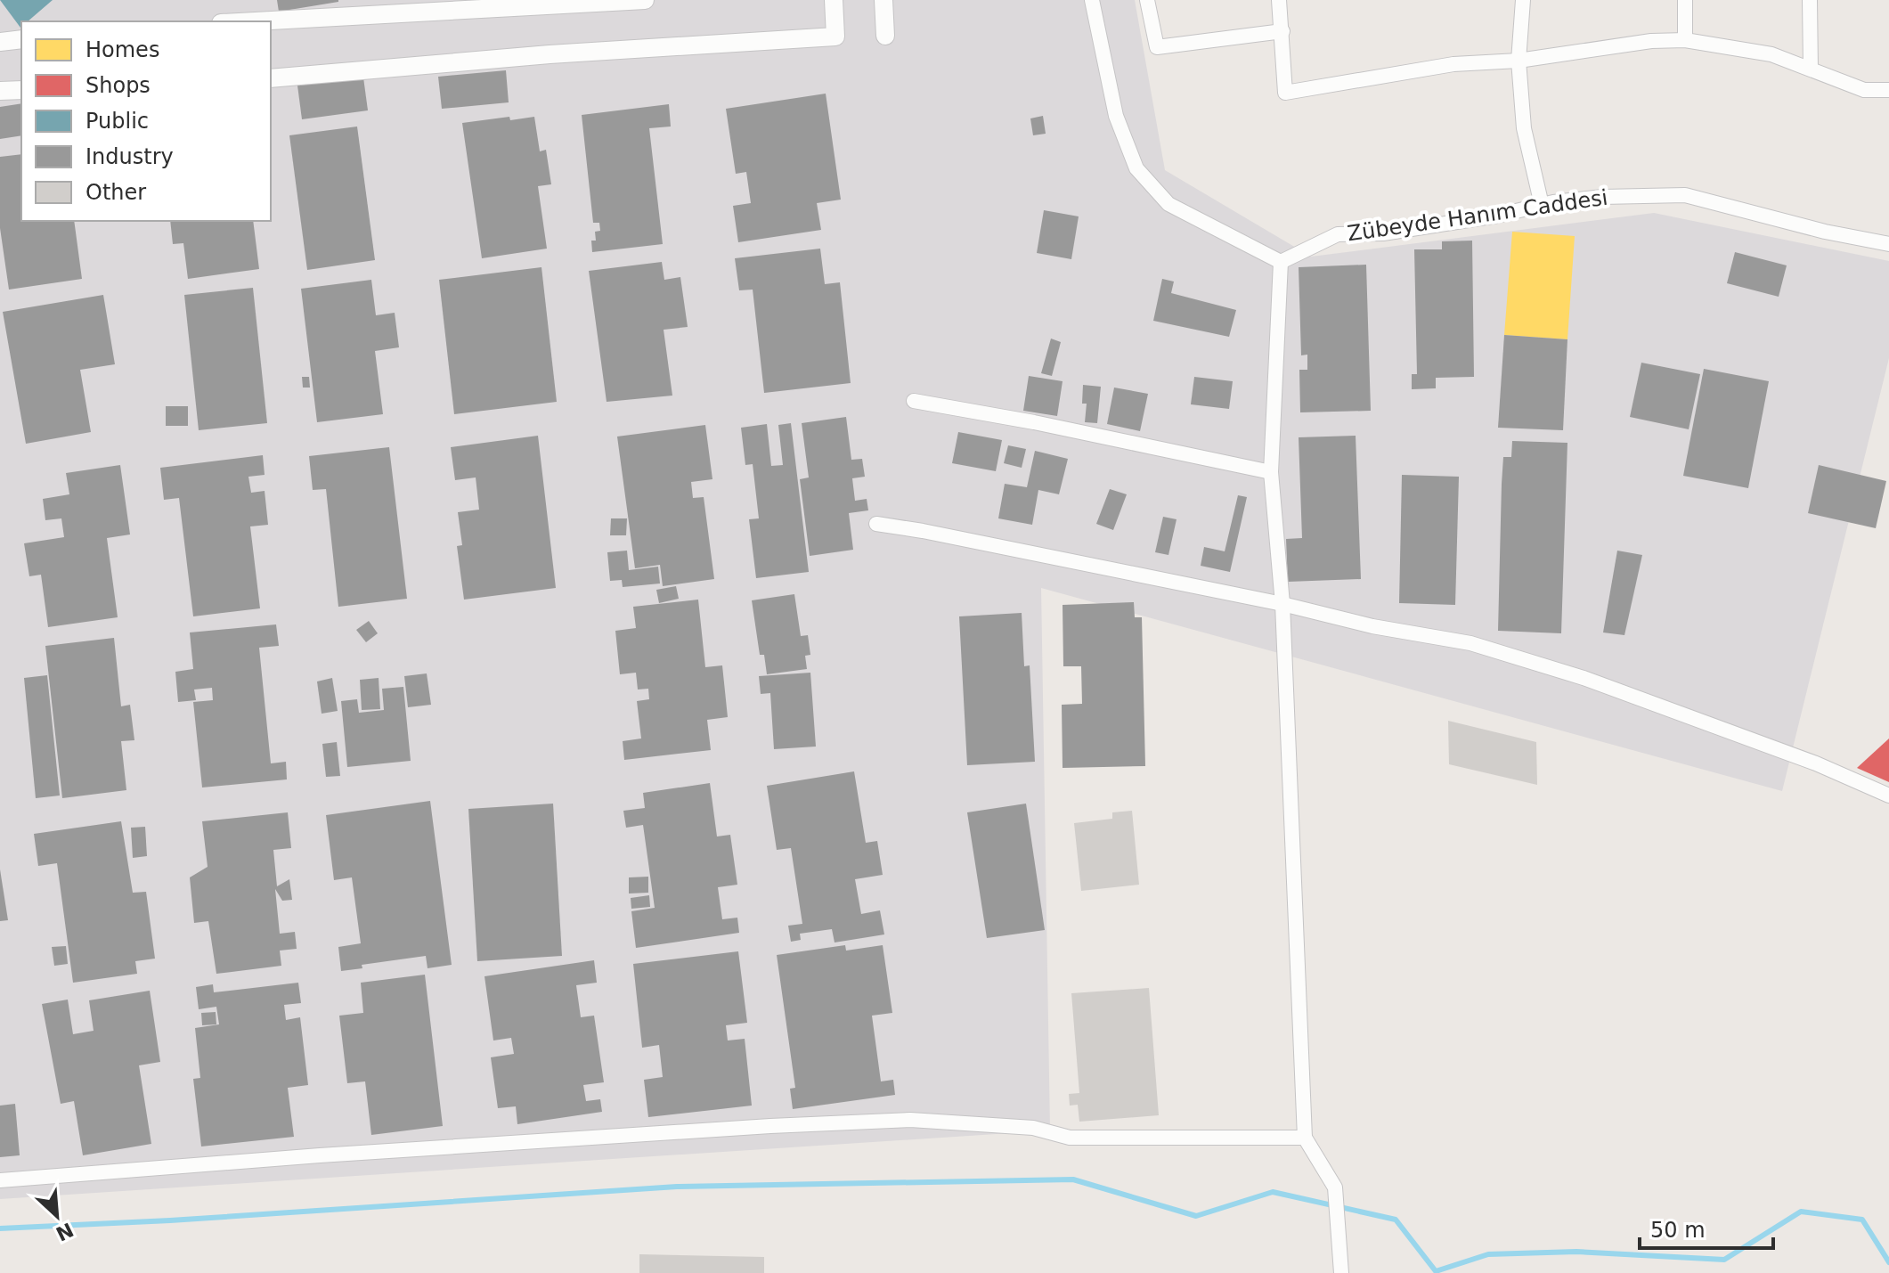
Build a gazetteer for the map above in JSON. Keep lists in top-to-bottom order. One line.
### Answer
{"streets":{"street":["Zübeyde Hanım Caddesi"]},"legend":["Homes","Shops","Public","Industry","Other"],"scale_bar":"50 m","north":"bottom right"}
